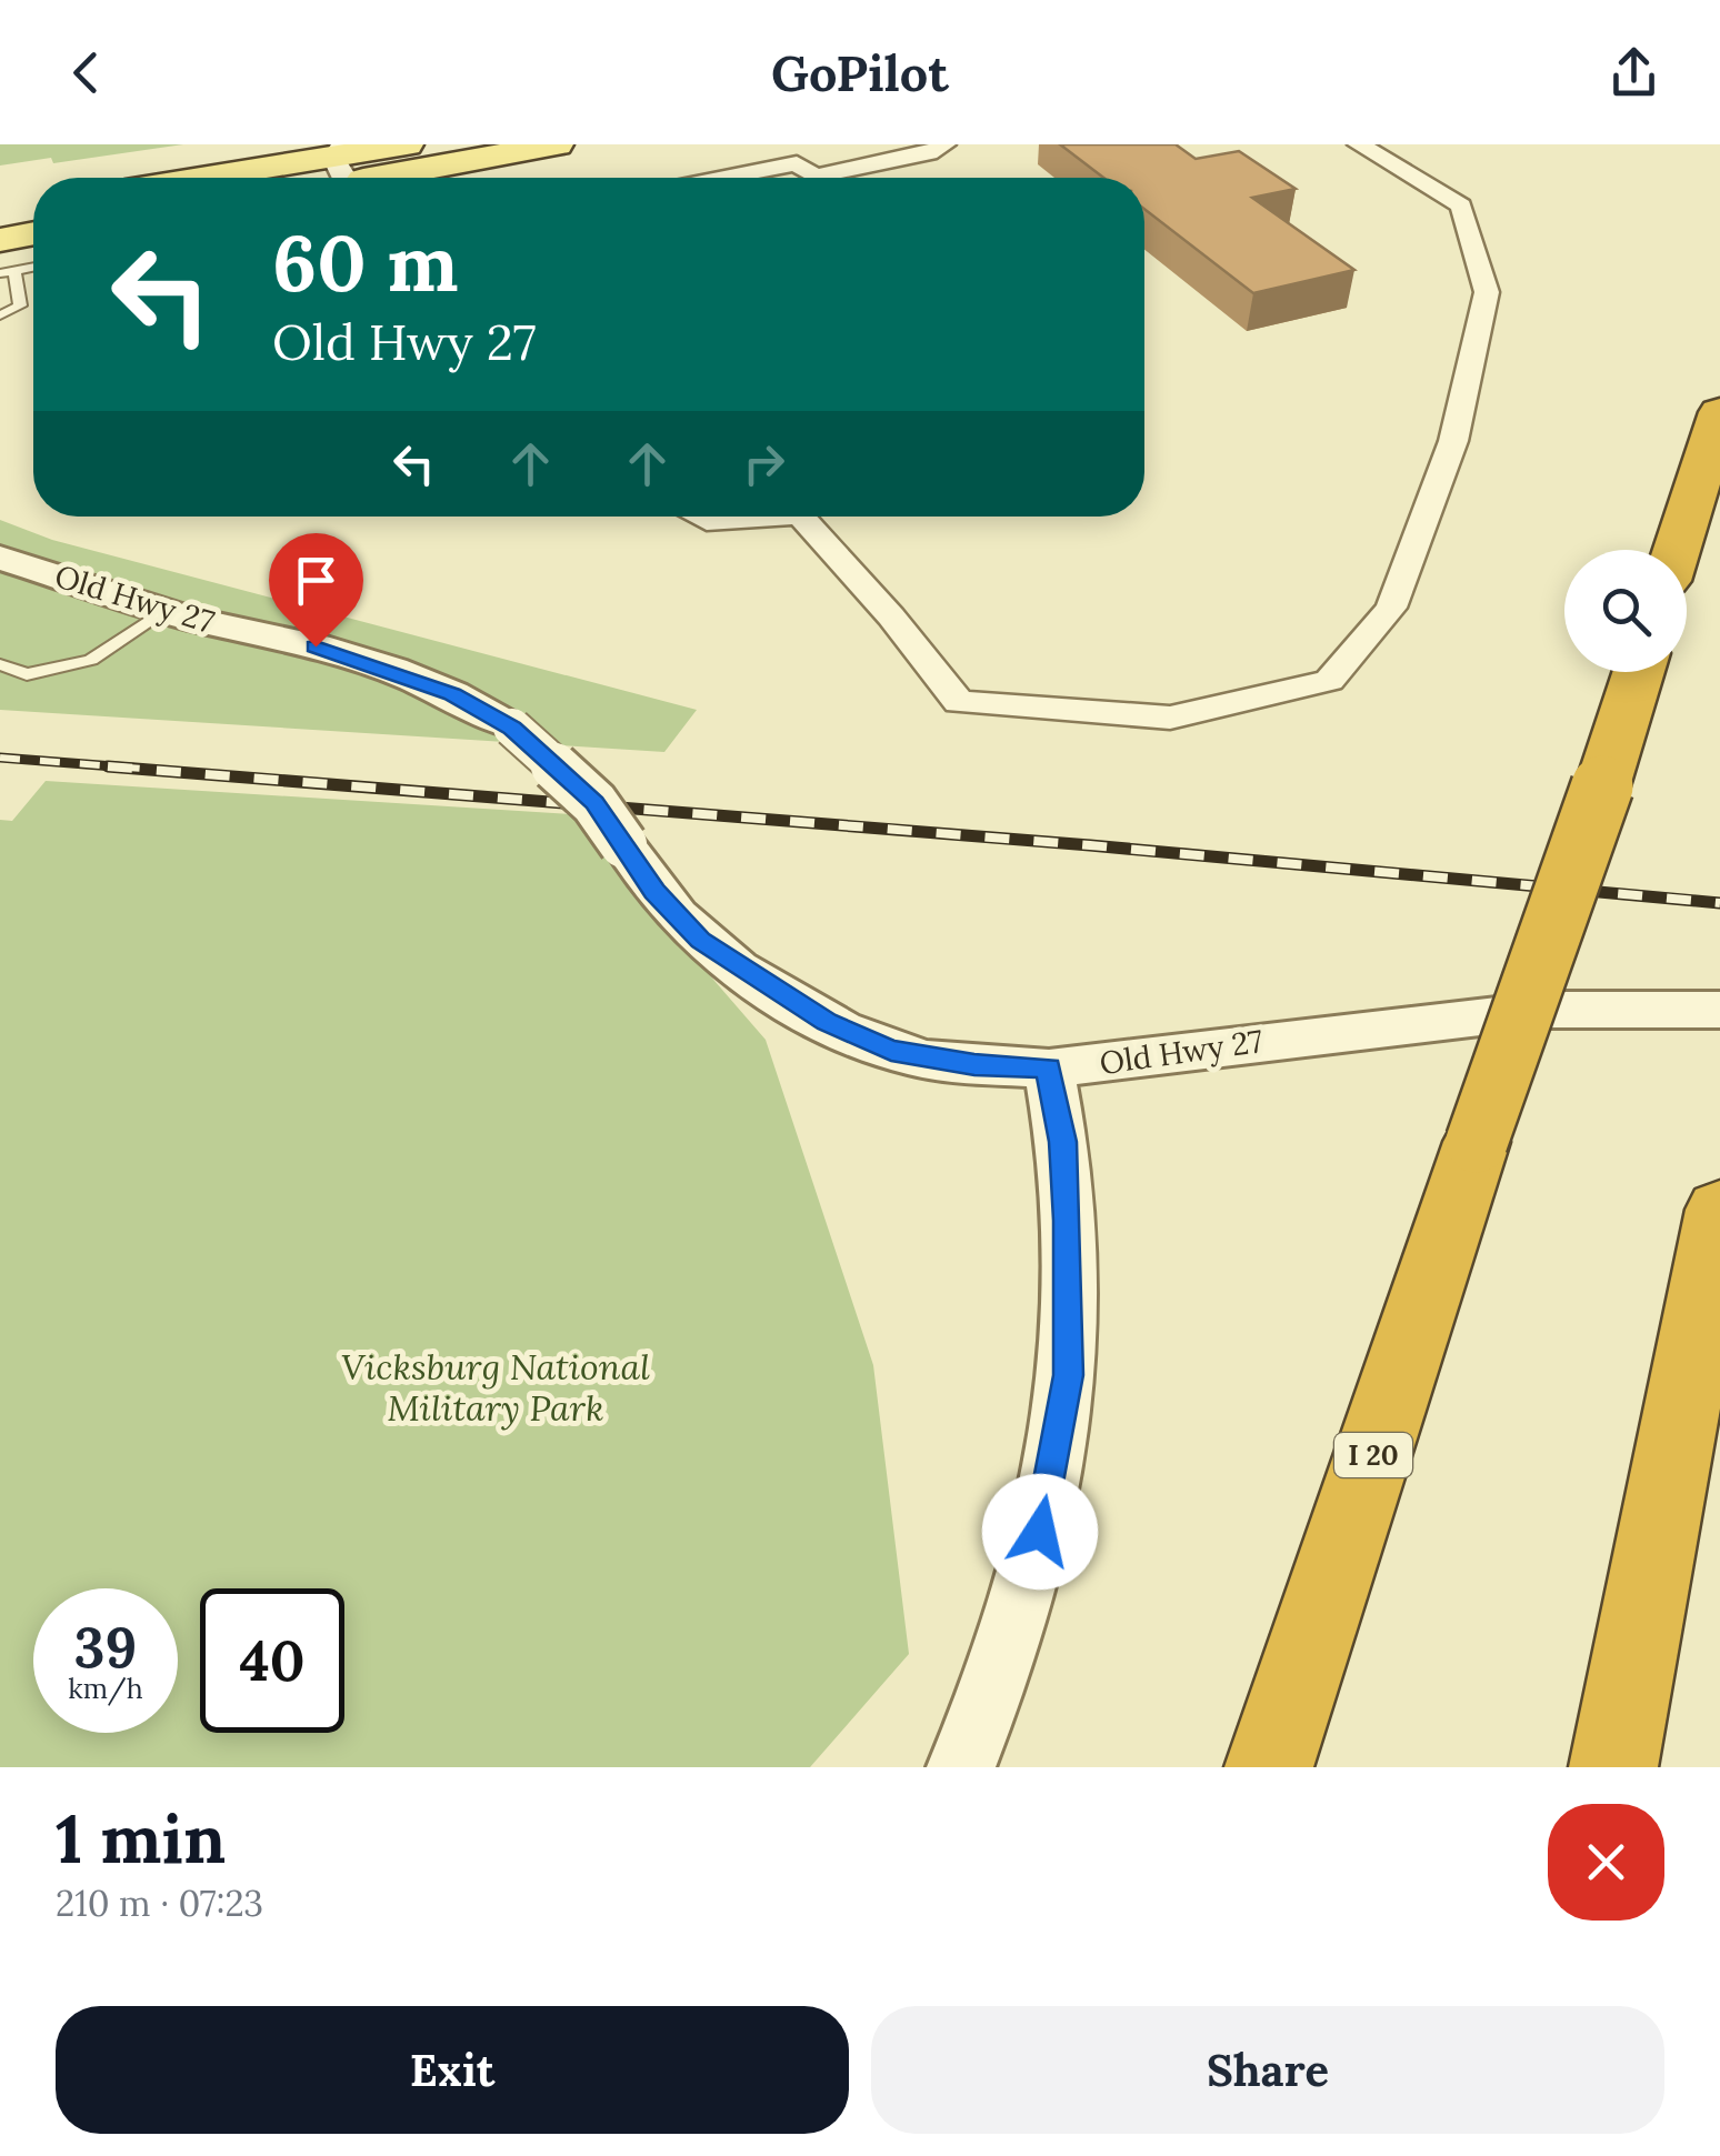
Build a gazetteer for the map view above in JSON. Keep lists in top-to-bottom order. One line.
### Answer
{"streets":{"highway":["I 20"],"street":["Old Hwy 27"]},"parks":["Vicksburg National Military Park"],"page":{"header":"GoPilot","turn":["60 m","Old Hwy 27"],"speed":"39 km/h","limit":"40","heading":["1 min","210 m · 07:23"],"buttons":["Exit","Share"]}}
